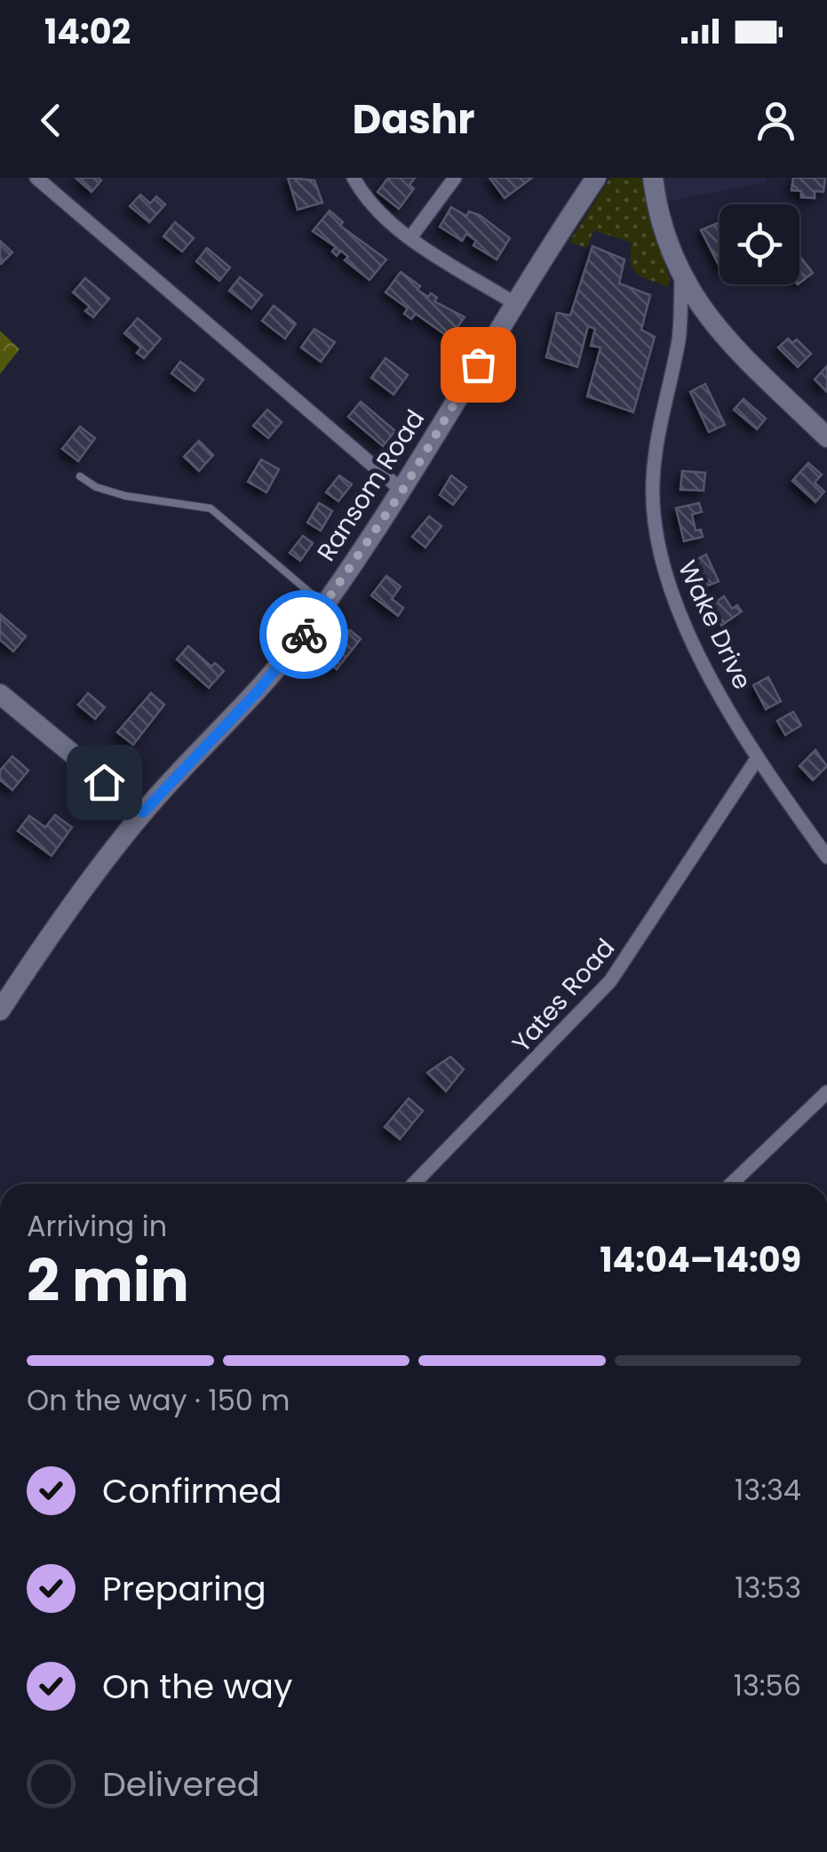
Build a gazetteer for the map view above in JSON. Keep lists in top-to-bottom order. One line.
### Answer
{"streets":{"street":["Ransom Road","Wake Drive","Yates Road"]},"crossings":[["Wake Drive","Yates Road"]],"page":{"status":"14:02","header":"Dashr","heading":["2 min","Arriving in","14:04–14:09"],"bar":"On the way · 150 m","list":[["Confirmed","13:34"],["Preparing","13:53"],["On the way","13:56"],"Delivered"]}}
